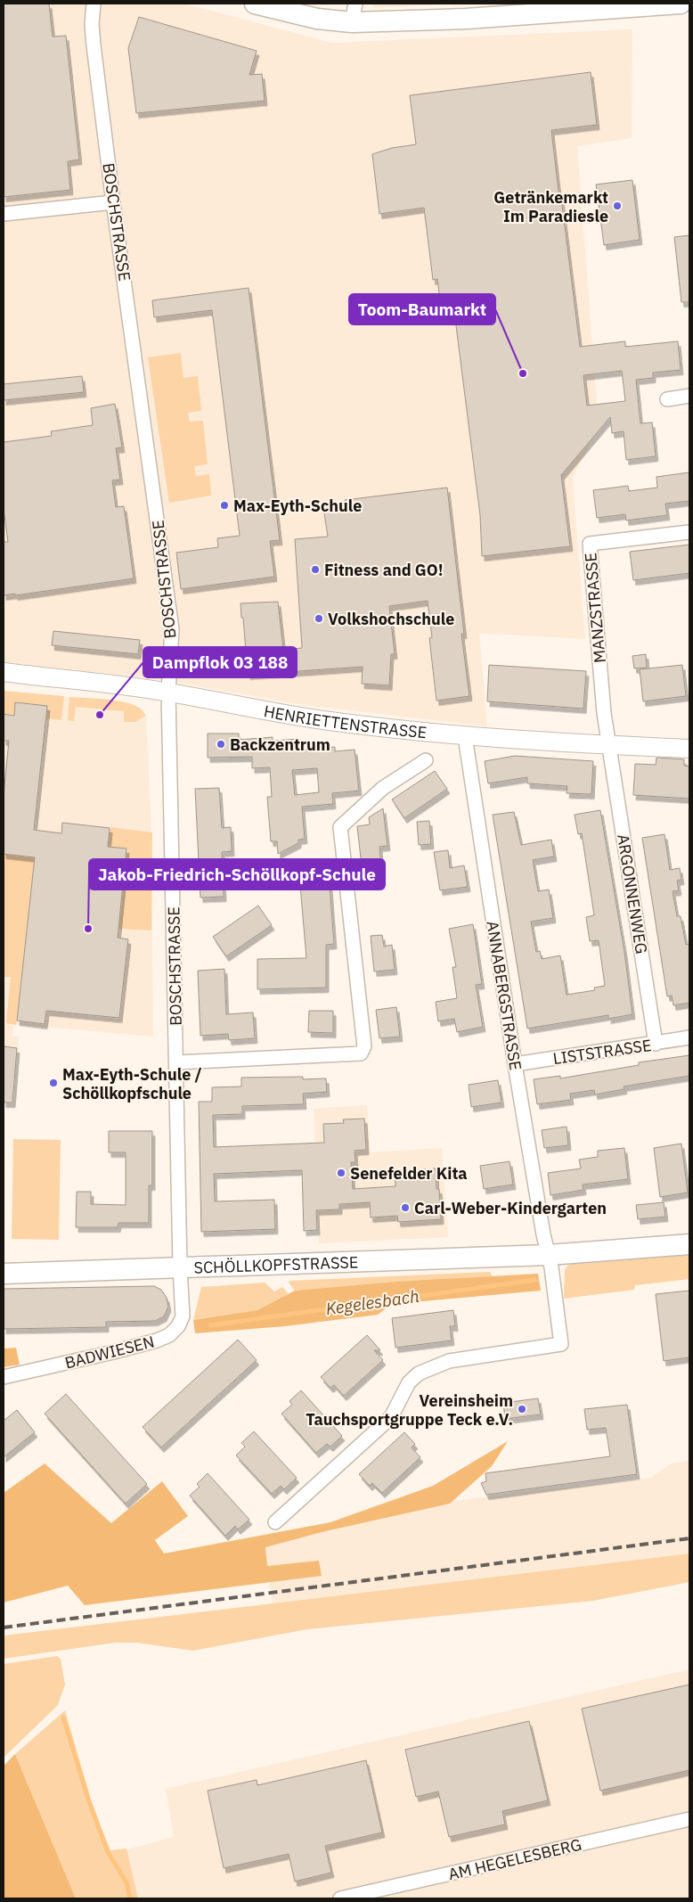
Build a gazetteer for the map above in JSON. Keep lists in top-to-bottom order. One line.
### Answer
{"streets":{"main road":["SCHÖLLKOPFSTRASSE"],"street":["BOSCHSTRASSE","MANZSTRASSE","HENRIETTENSTRASSE","ARGONNENWEG","ANNABERGSTRASSE","LISTSTRASSE","BADWIESEN","AM HEGELESBERG"]},"crossings":[["BOSCHSTRASSE","HENRIETTENSTRASSE"],["BOSCHSTRASSE","SCHÖLLKOPFSTRASSE"],["BOSCHSTRASSE","BADWIESEN"],["MANZSTRASSE","HENRIETTENSTRASSE"],["MANZSTRASSE","ARGONNENWEG"],["HENRIETTENSTRASSE","ARGONNENWEG"],["HENRIETTENSTRASSE","ANNABERGSTRASSE"],["ARGONNENWEG","LISTSTRASSE"],["ANNABERGSTRASSE","LISTSTRASSE"],["ANNABERGSTRASSE","SCHÖLLKOPFSTRASSE"],["SCHÖLLKOPFSTRASSE","BADWIESEN"]],"water":["Kegelesbach"],"places":["Getränkemarkt Im Paradiesle","Toom-Baumarkt","Max-Eyth-Schule","Fitness and GO!","Volkshochschule","Dampflok 03 188","Backzentrum","Jakob-Friedrich-Schöllkopf-Schule","Max-Eyth-Schule / Schöllkopfschule","Senefelder Kita","Carl-Weber-Kindergarten","Vereinsheim Tauchsportgruppe Teck e.V."]}
